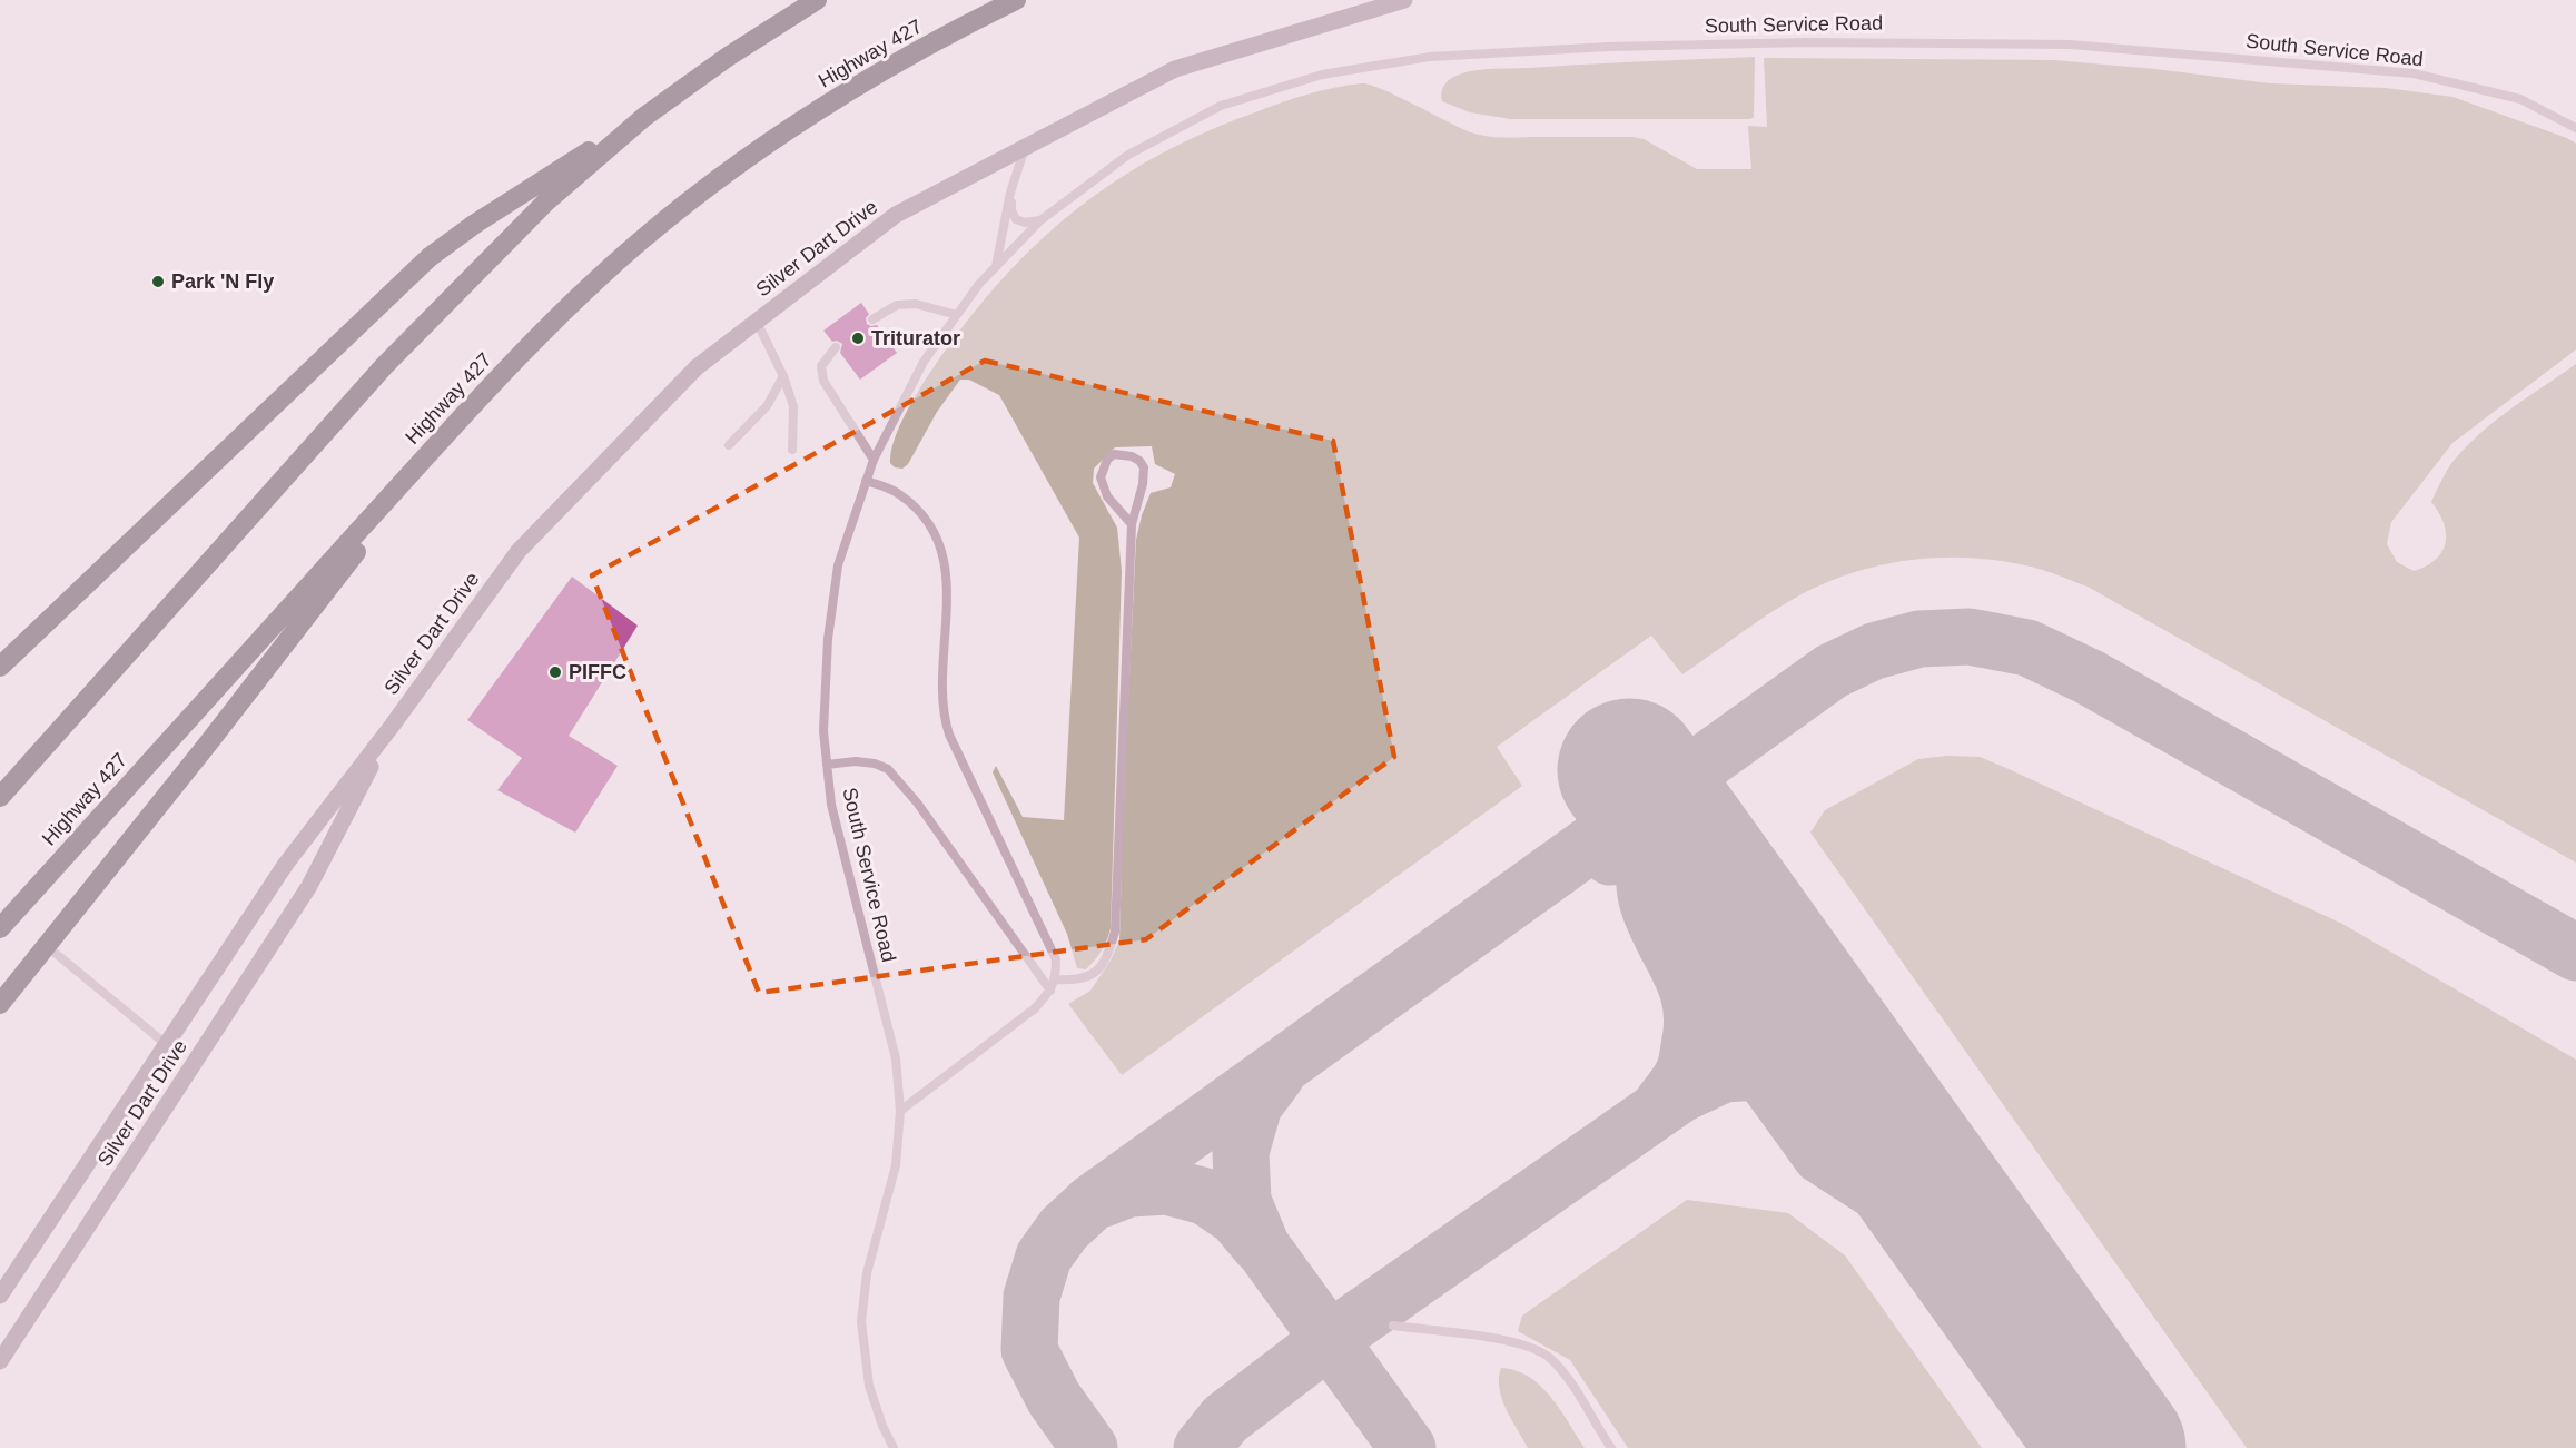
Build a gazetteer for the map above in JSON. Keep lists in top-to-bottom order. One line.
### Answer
{"streets":{"highway":["Highway 427"],"street":["Silver Dart Drive"],"lane":["South Service Road"]},"places":["Park 'N Fly","Triturator","PIFFC"]}
